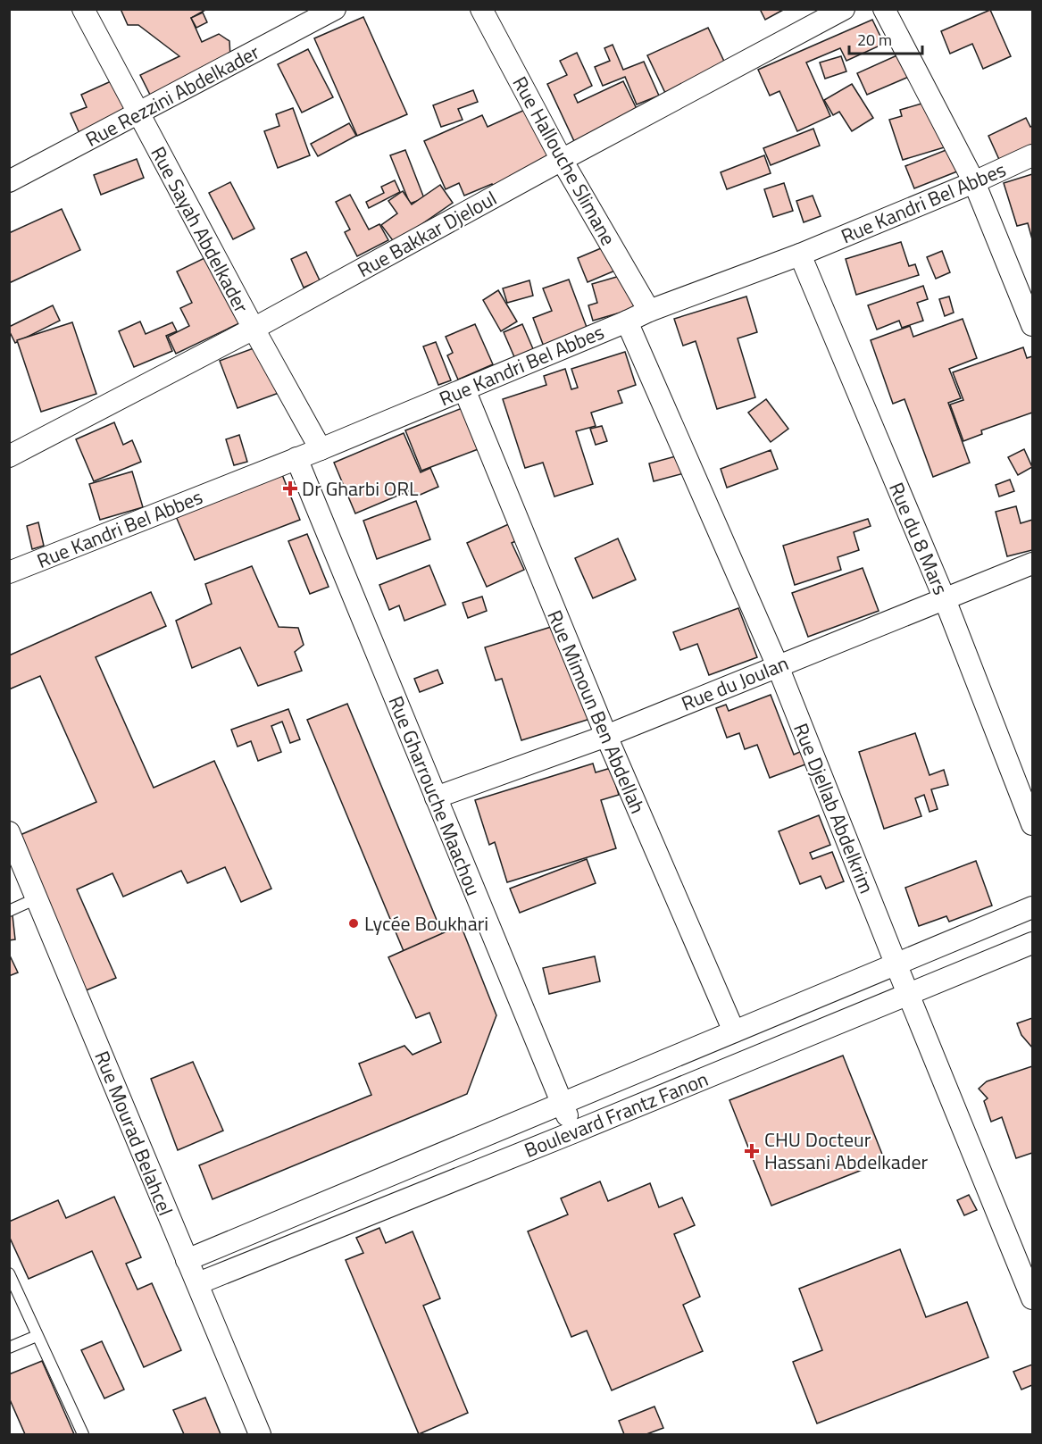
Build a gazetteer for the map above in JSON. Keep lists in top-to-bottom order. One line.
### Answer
{"streets":{"street":["Rue Rezzini Abdelkader","Rue Hallouche Slimane","Rue Kandri Bel Abbes","Rue Sayah Abdelkader","Rue Bakkar Djeloul","Rue du 8 Mars","Rue du Joulan","Rue Mimoun Ben Abdellah","Rue Gharrouche Maachou","Rue Djellab Abdelkrim","Boulevard Frantz Fanon","Rue Mourad Belahcel"]},"crossings":[["Rue Rezzini Abdelkader","Rue Sayah Abdelkader"],["Rue Hallouche Slimane","Rue Kandri Bel Abbes"],["Rue Hallouche Slimane","Rue Bakkar Djeloul"],["Rue Kandri Bel Abbes","Rue Sayah Abdelkader"],["Rue Kandri Bel Abbes","Rue du 8 Mars"],["Rue Kandri Bel Abbes","Rue Mimoun Ben Abdellah"],["Rue Kandri Bel Abbes","Rue Gharrouche Maachou"],["Rue Kandri Bel Abbes","Rue Djellab Abdelkrim"],["Rue Sayah Abdelkader","Rue Bakkar Djeloul"],["Rue du 8 Mars","Rue du Joulan"],["Rue du Joulan","Rue Mimoun Ben Abdellah"],["Rue du Joulan","Rue Gharrouche Maachou"],["Rue du Joulan","Rue Djellab Abdelkrim"],["Rue Gharrouche Maachou","Boulevard Frantz Fanon"],["Rue Djellab Abdelkrim","Boulevard Frantz Fanon"],["Boulevard Frantz Fanon","Rue Mourad Belahcel"]],"places":{"health":["Dr Gharbi ORL","CHU Docteur Hassani Abdelkader"],"other":["Lycée Boukhari"]},"scale_bar":"20 m"}
